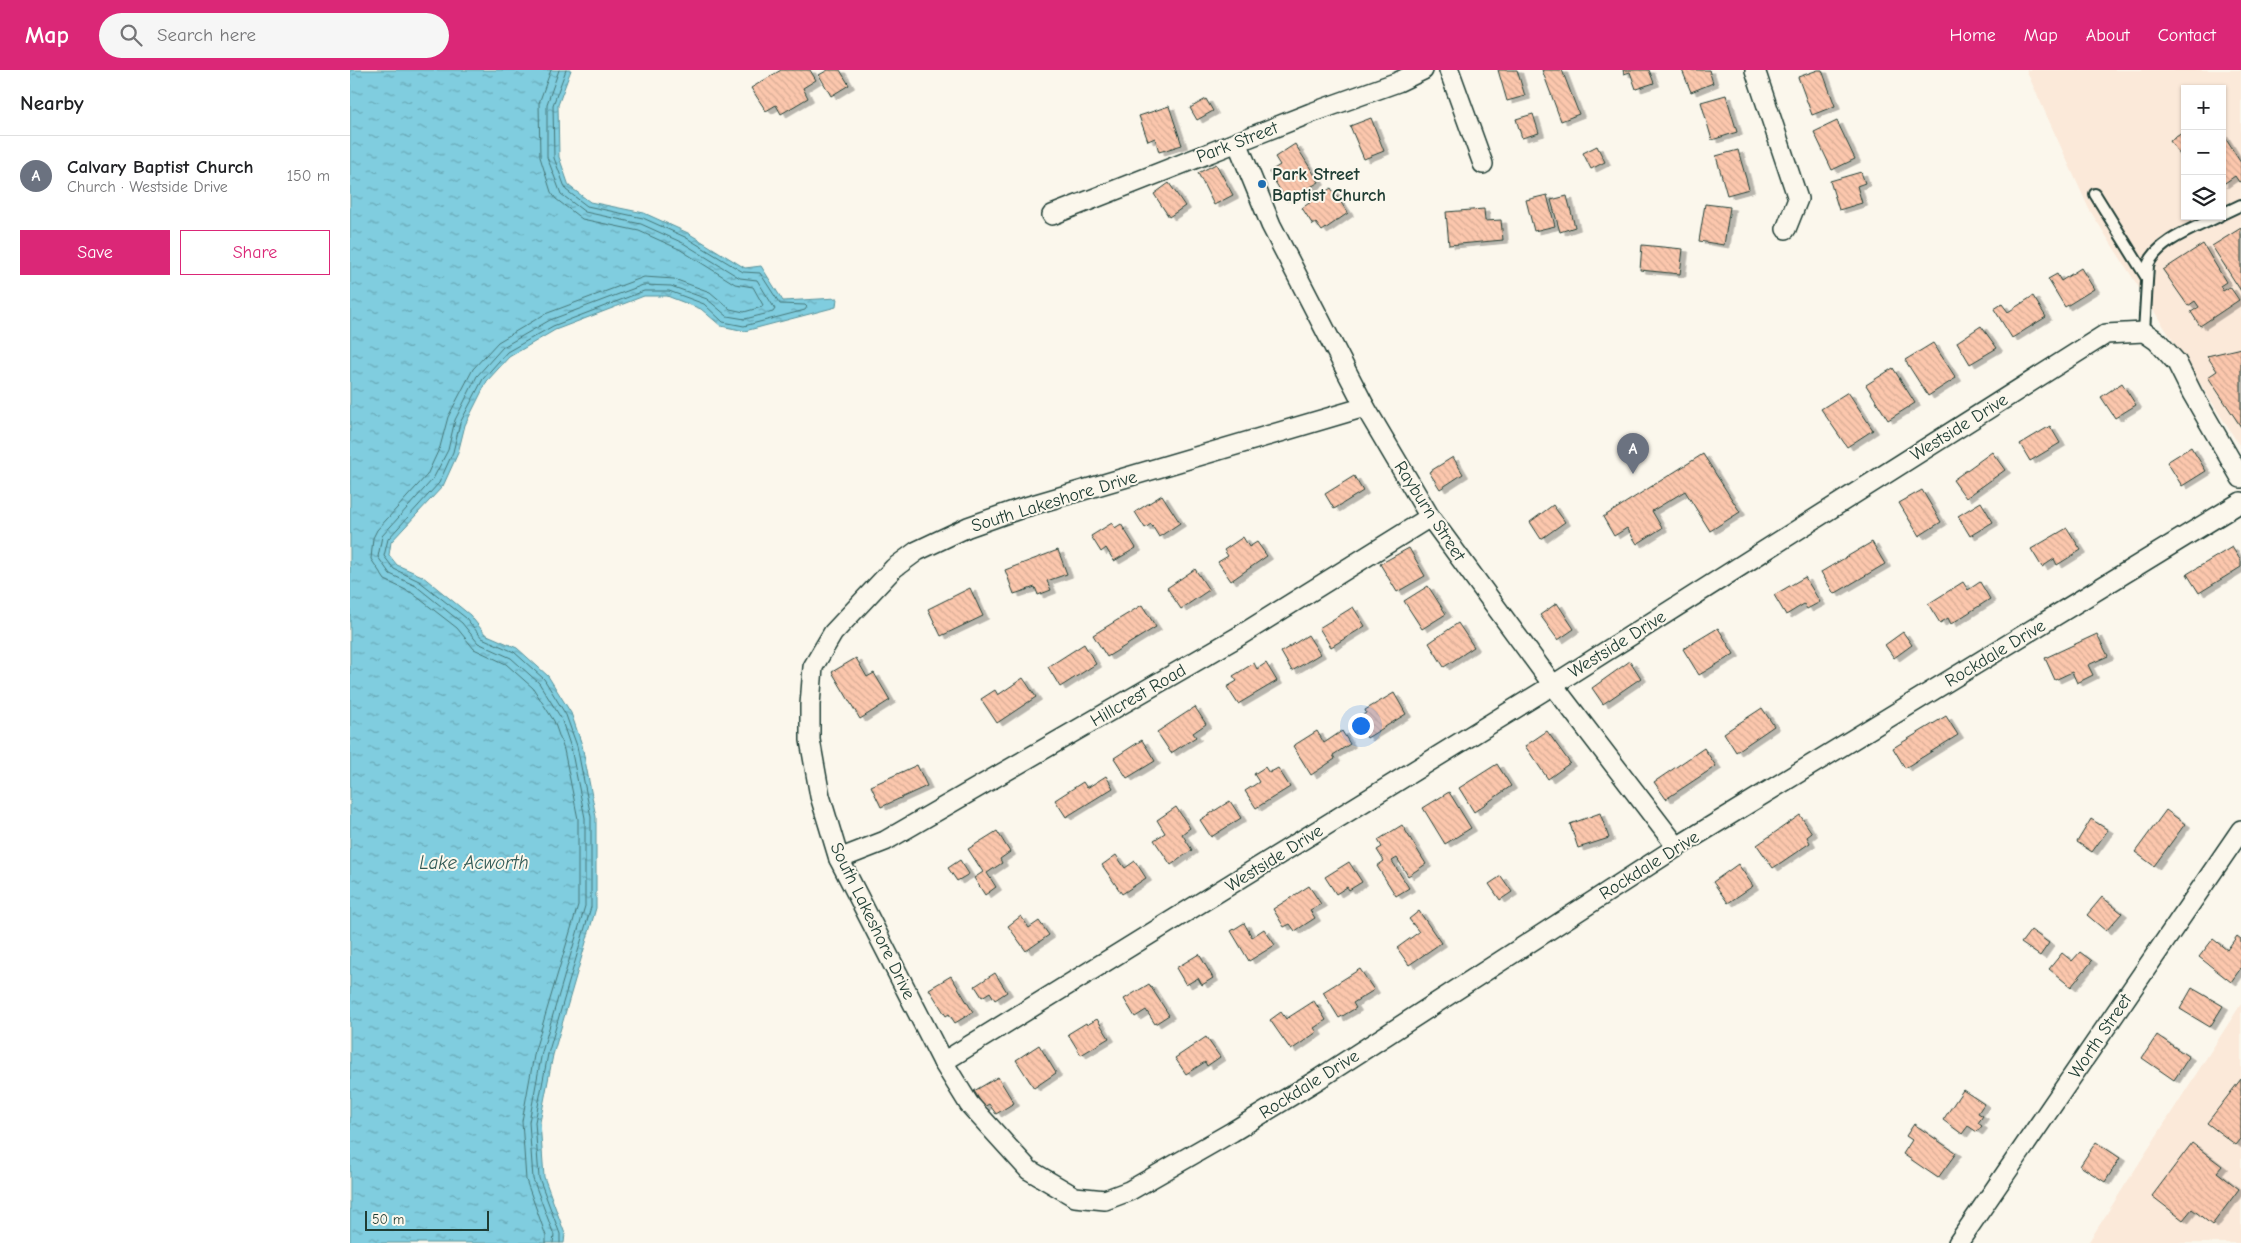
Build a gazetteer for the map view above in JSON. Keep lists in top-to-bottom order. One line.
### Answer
{"streets":{"street":["Park Street","Westside Drive","South Lakeshore Drive","Rayburn Street","Rockdale Drive","Hillcrest Road","Worth Street"]},"crossings":[["Park Street","Rayburn Street"],["Westside Drive","South Lakeshore Drive"],["Westside Drive","Rayburn Street"],["South Lakeshore Drive","Rayburn Street"],["South Lakeshore Drive","Rockdale Drive"],["South Lakeshore Drive","Hillcrest Road"],["Rayburn Street","Rockdale Drive"],["Rayburn Street","Hillcrest Road"]],"water":["Lake Acworth"],"places":["Park Street Baptist Church"],"scale_bar":"50 m","page":{"header":"Map","search":"Search here","nav":["Home","Map","About","Contact"],"heading":"Nearby","map_buttons":["+","−"],"list":[{"mark":"A","name":"Calvary Baptist Church","note":"Church · Westside Drive","value":"150 m"}],"buttons":["Save","Share"],"pins":"A","scale":"50 m"}}
